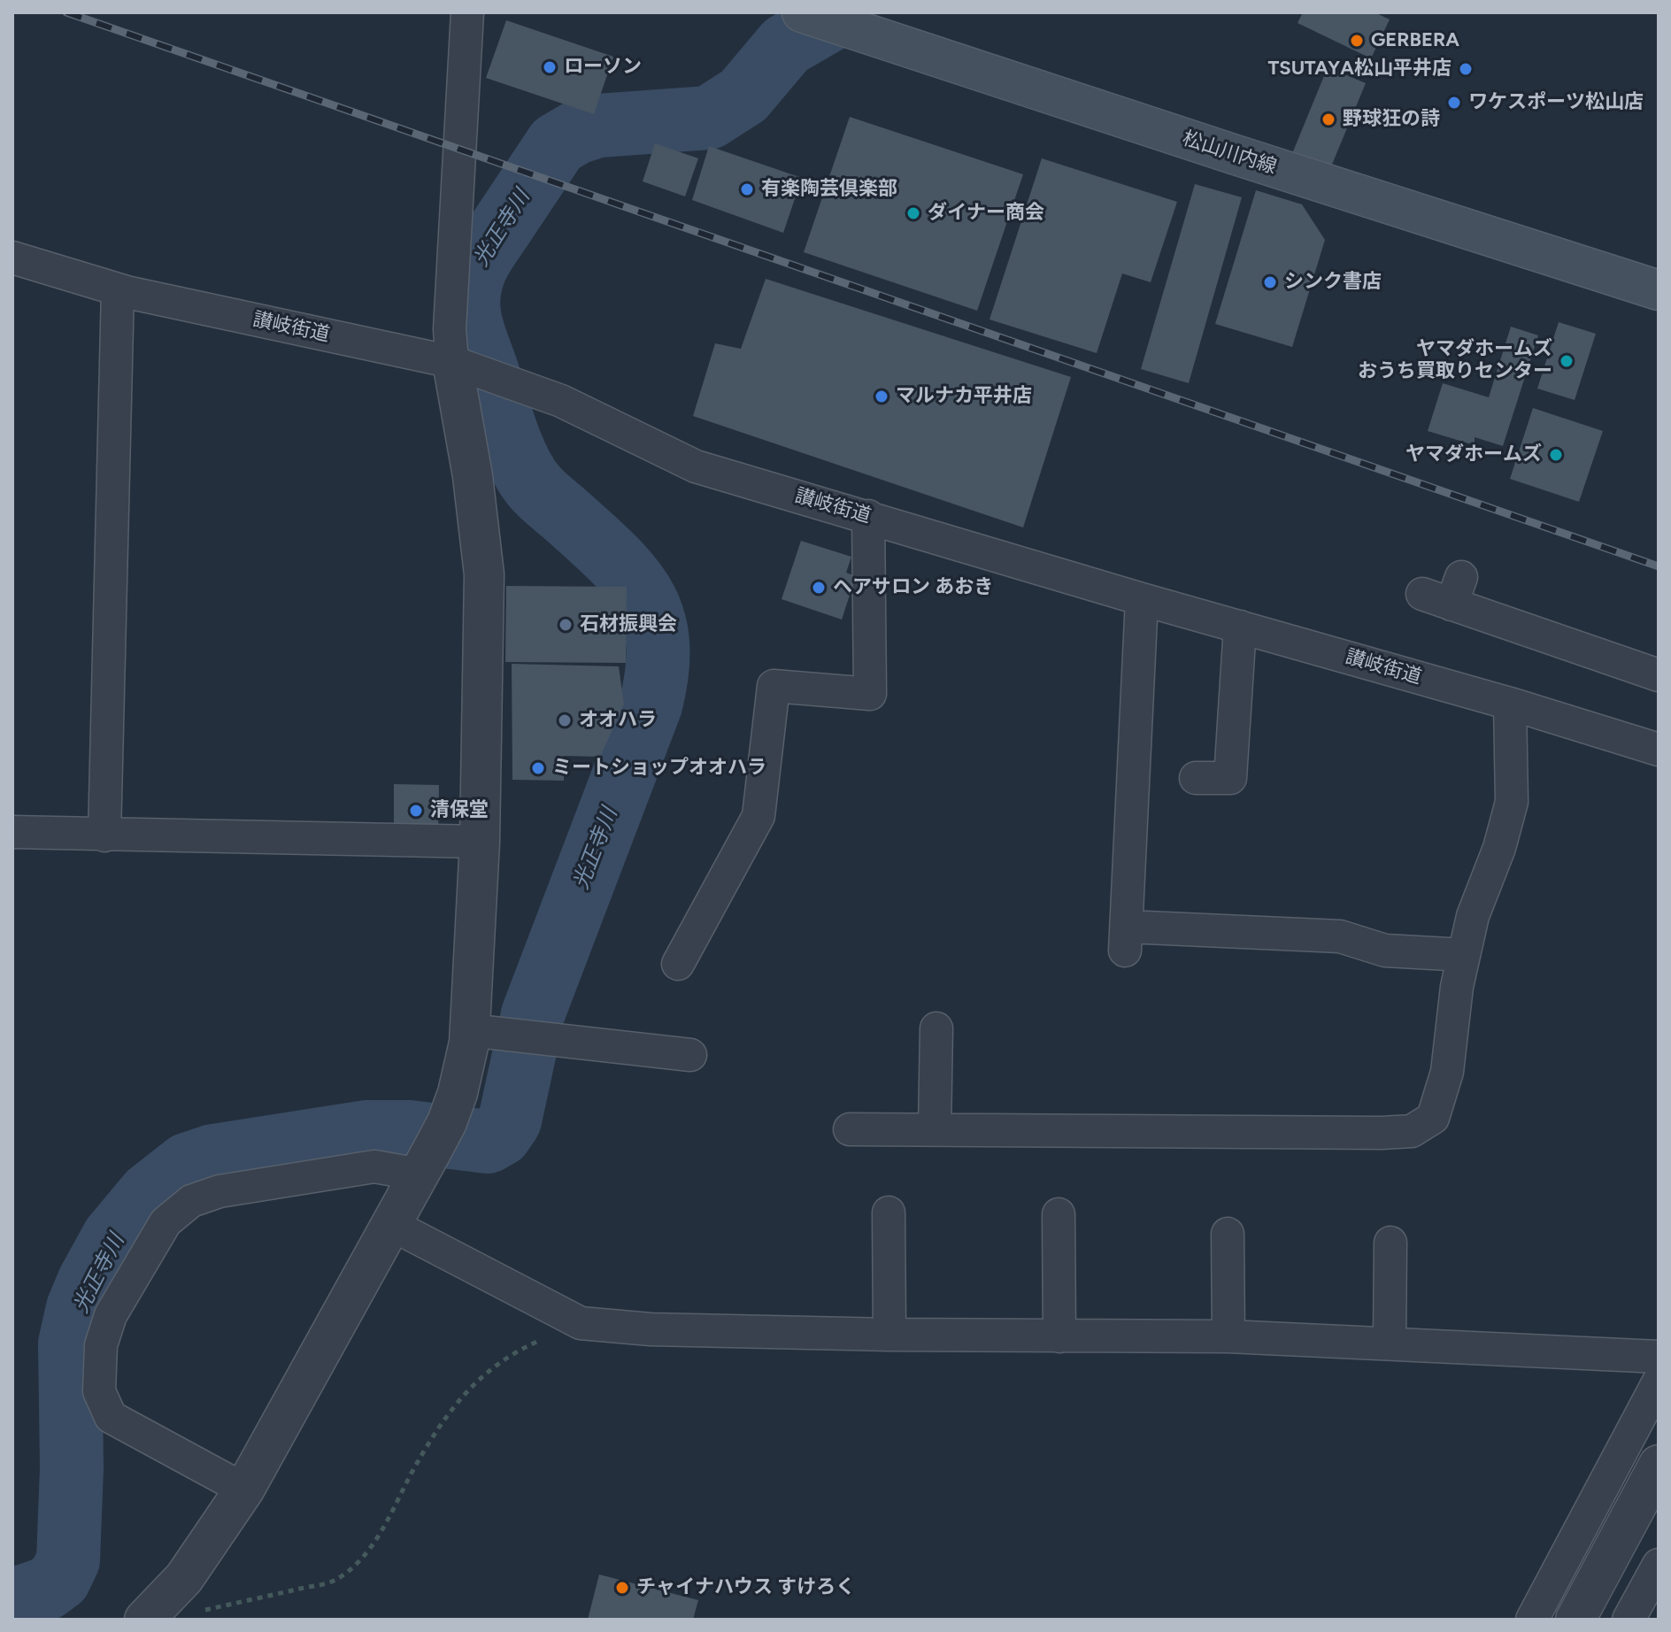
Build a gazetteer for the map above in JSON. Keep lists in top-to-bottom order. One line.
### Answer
{"streets":{"main road":["松山川内線"],"street":["讃岐街道"]},"water":["光正寺川"],"places":["GERBERA","ローソン","TSUTAYA松山平井店","ワケスポーツ松山店","野球狂の詩","有楽陶芸倶楽部","ダイナー商会","シンク書店","ヤマダホームズ おうち買取りセンター","マルナカ平井店","ヤマダホームズ","ヘアサロン あおき","石材振興会","オオハラ","ミートショップオオハラ","清保堂","チャイナハウス すけろく"]}
